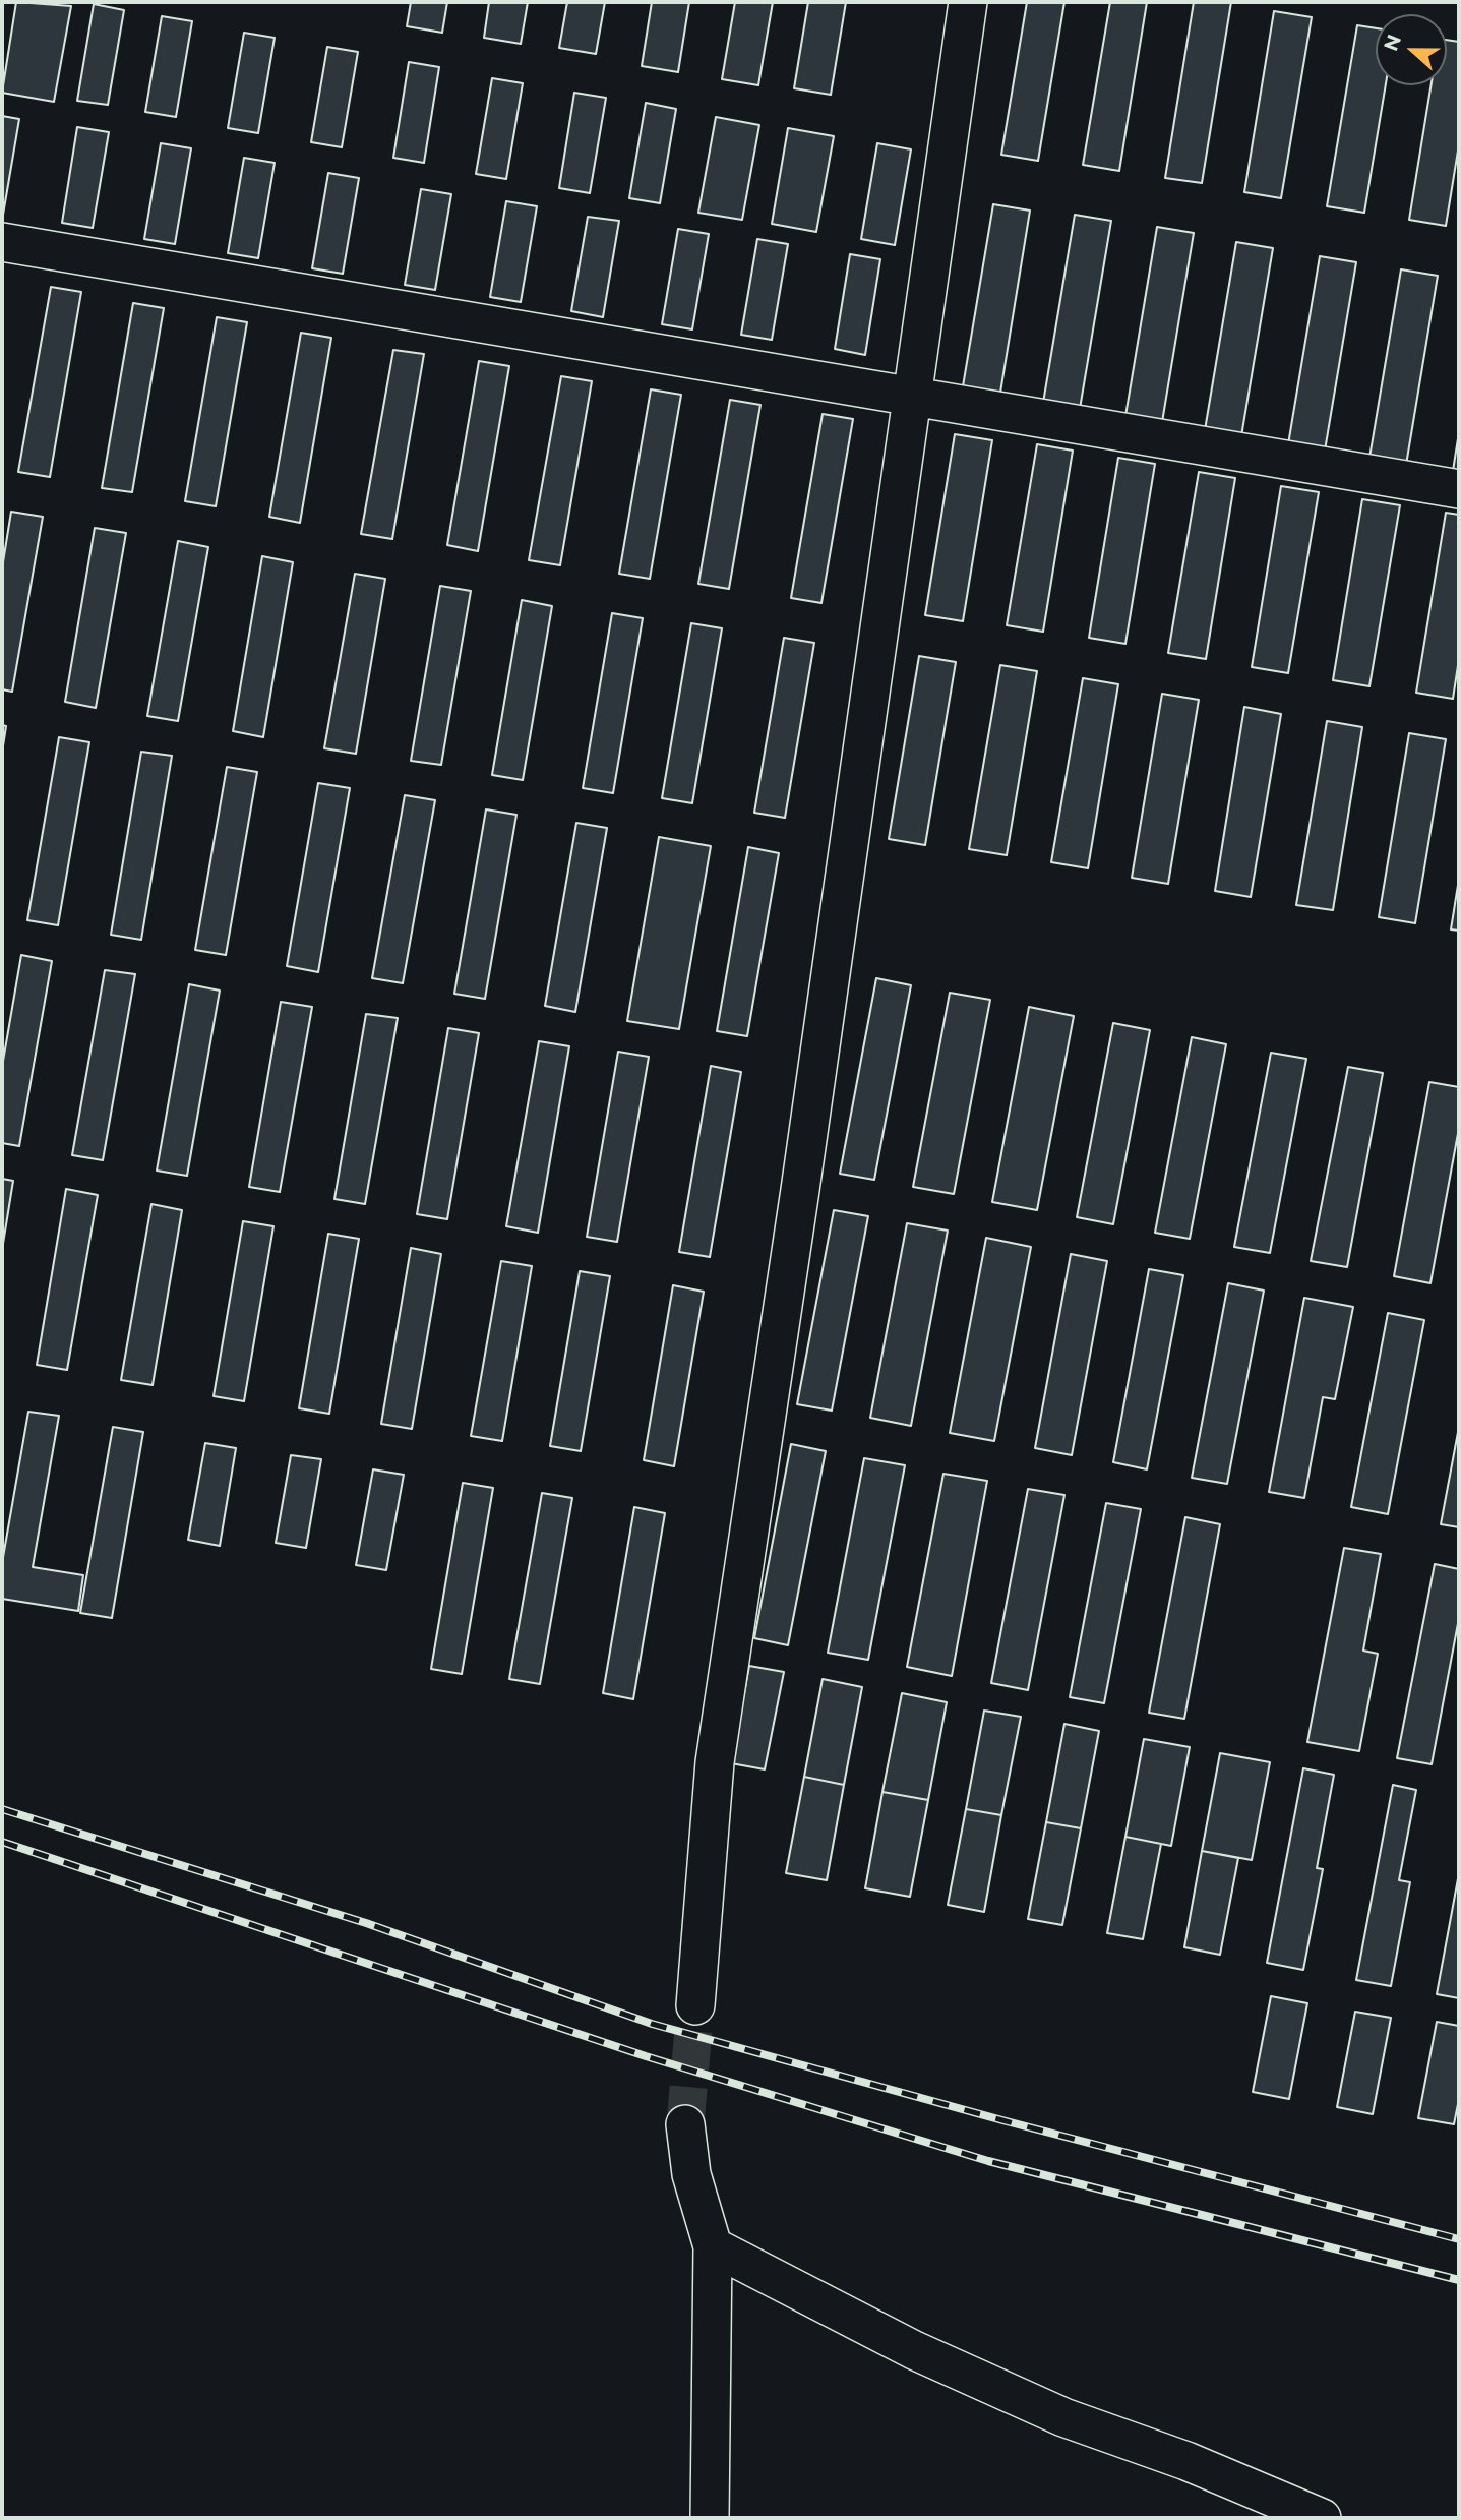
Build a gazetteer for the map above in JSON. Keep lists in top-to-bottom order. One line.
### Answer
{"north":"left"}
